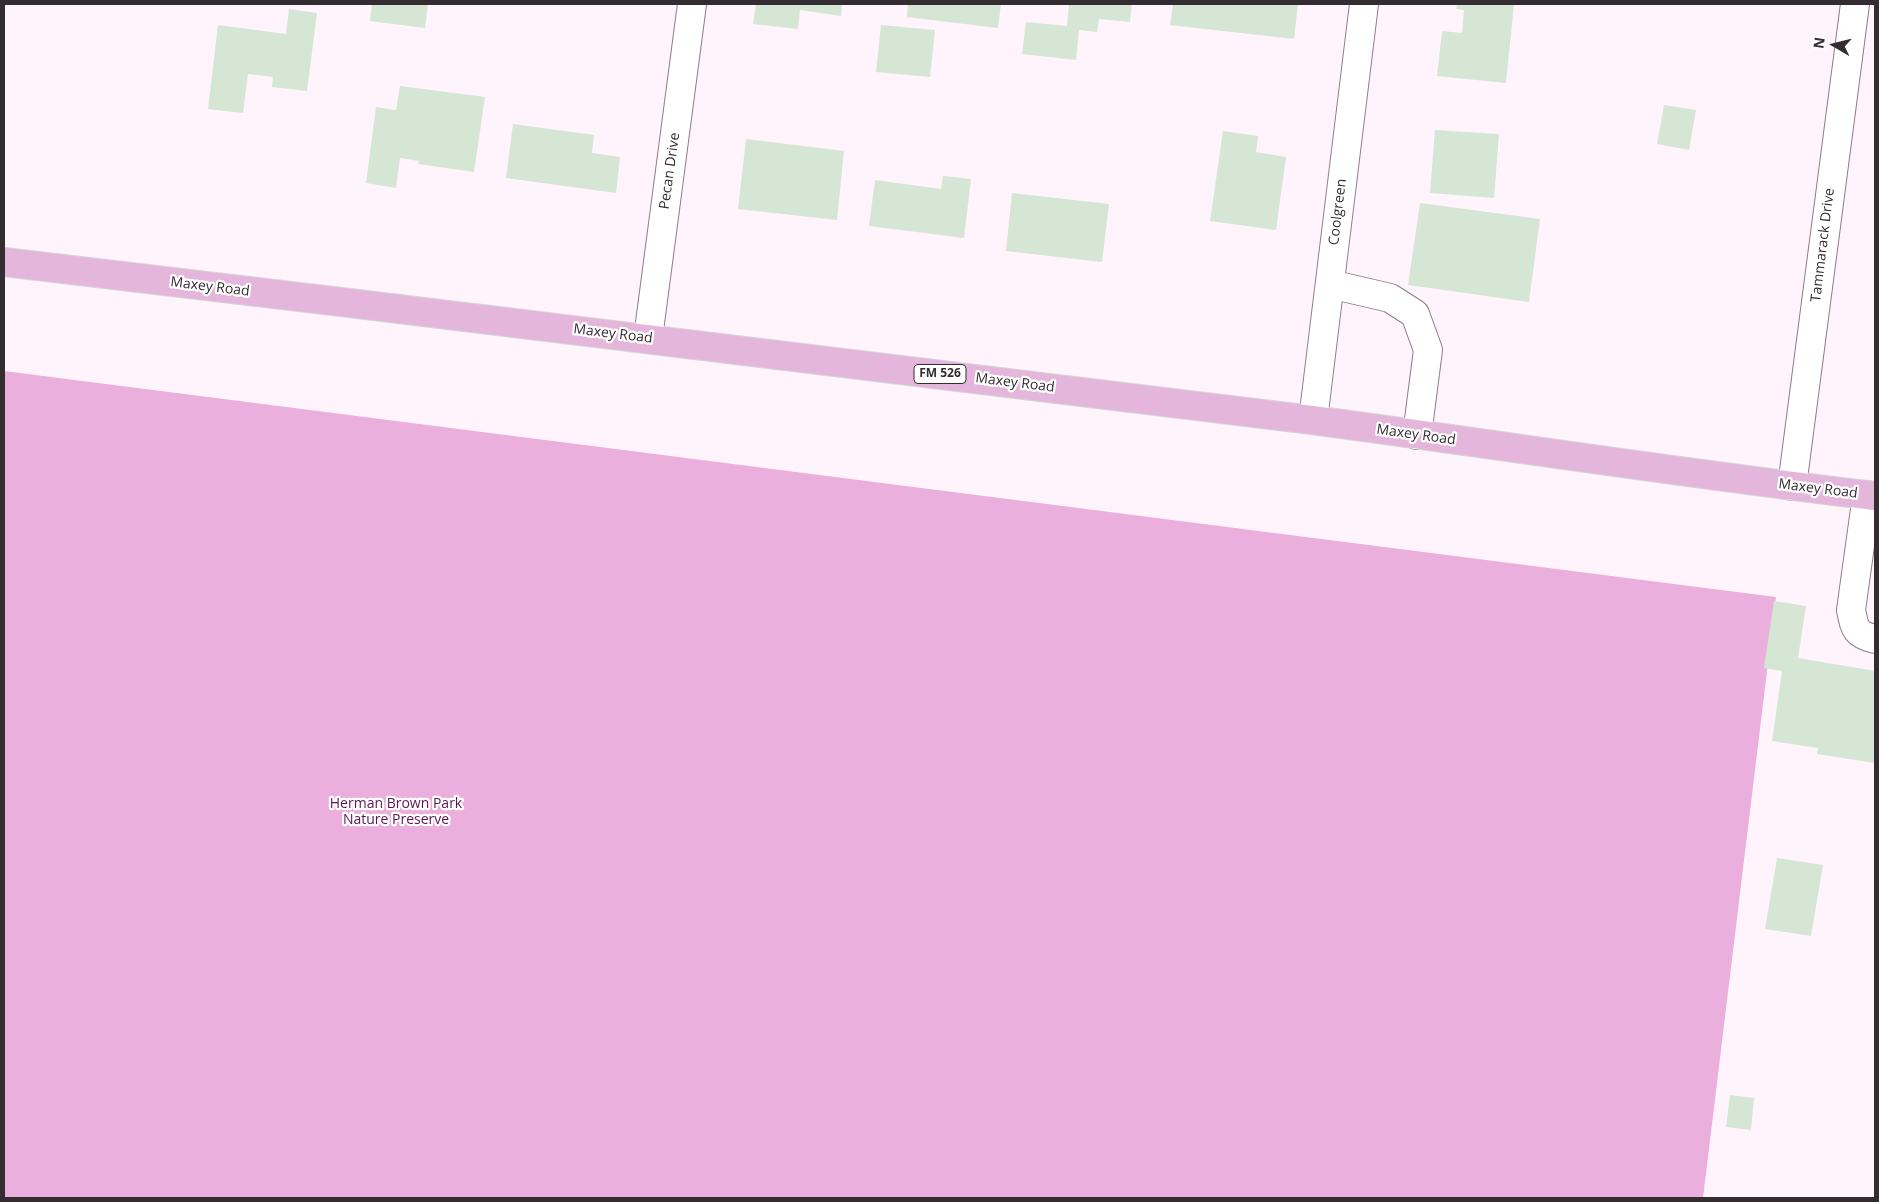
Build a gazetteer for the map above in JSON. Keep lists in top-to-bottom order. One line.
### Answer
{"streets":{"main road":["Maxey Road","FM 526"],"street":["Pecan Drive","Coolgreen","Tammarack Drive"]},"crossings":[["Pecan Drive","Maxey Road"],["Coolgreen","Maxey Road"],["Tammarack Drive","Maxey Road"]],"parks":["Herman Brown Park Nature Preserve"],"north":"left"}
